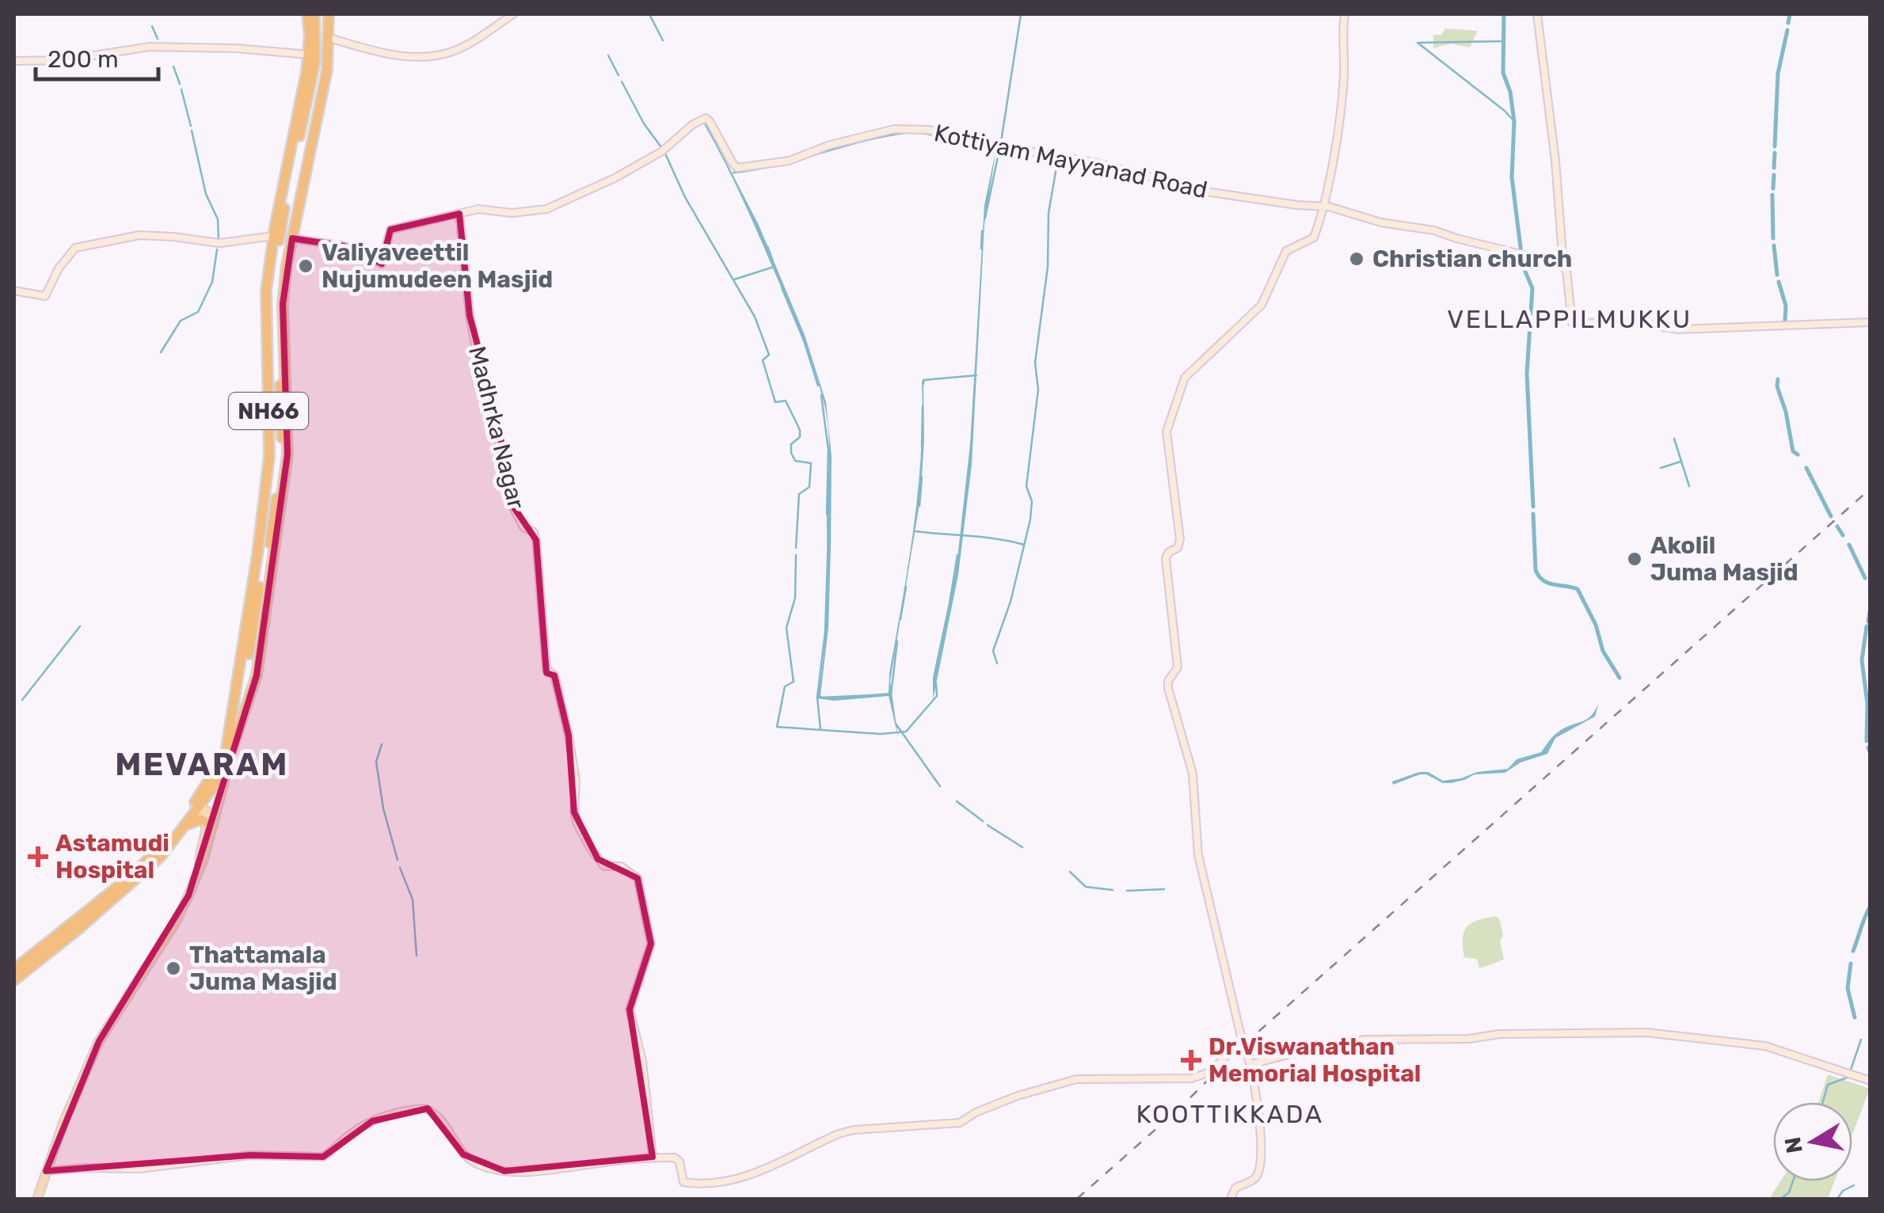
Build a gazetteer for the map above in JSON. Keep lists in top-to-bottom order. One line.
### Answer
{"streets":{"highway":["NH66"],"street":["Kottiyam Mayyanad Road","Madhrka Nagar"]},"crossings":[["Kottiyam Mayyanad Road","NH66"],["Kottiyam Mayyanad Road","Madhrka Nagar"]],"districts":["VELLAPPILMUKKU","MEVARAM","KOOTTIKKADA"],"places":{"other":["Christian church","Valiyaveettil Nujumudeen Masjid","Akolil Juma Masjid","Thattamala Juma Masjid"],"health":["Astamudi Hospital","Dr.Viswanathan Memorial Hospital"]},"scale_bar":"200 m","north":"left"}
